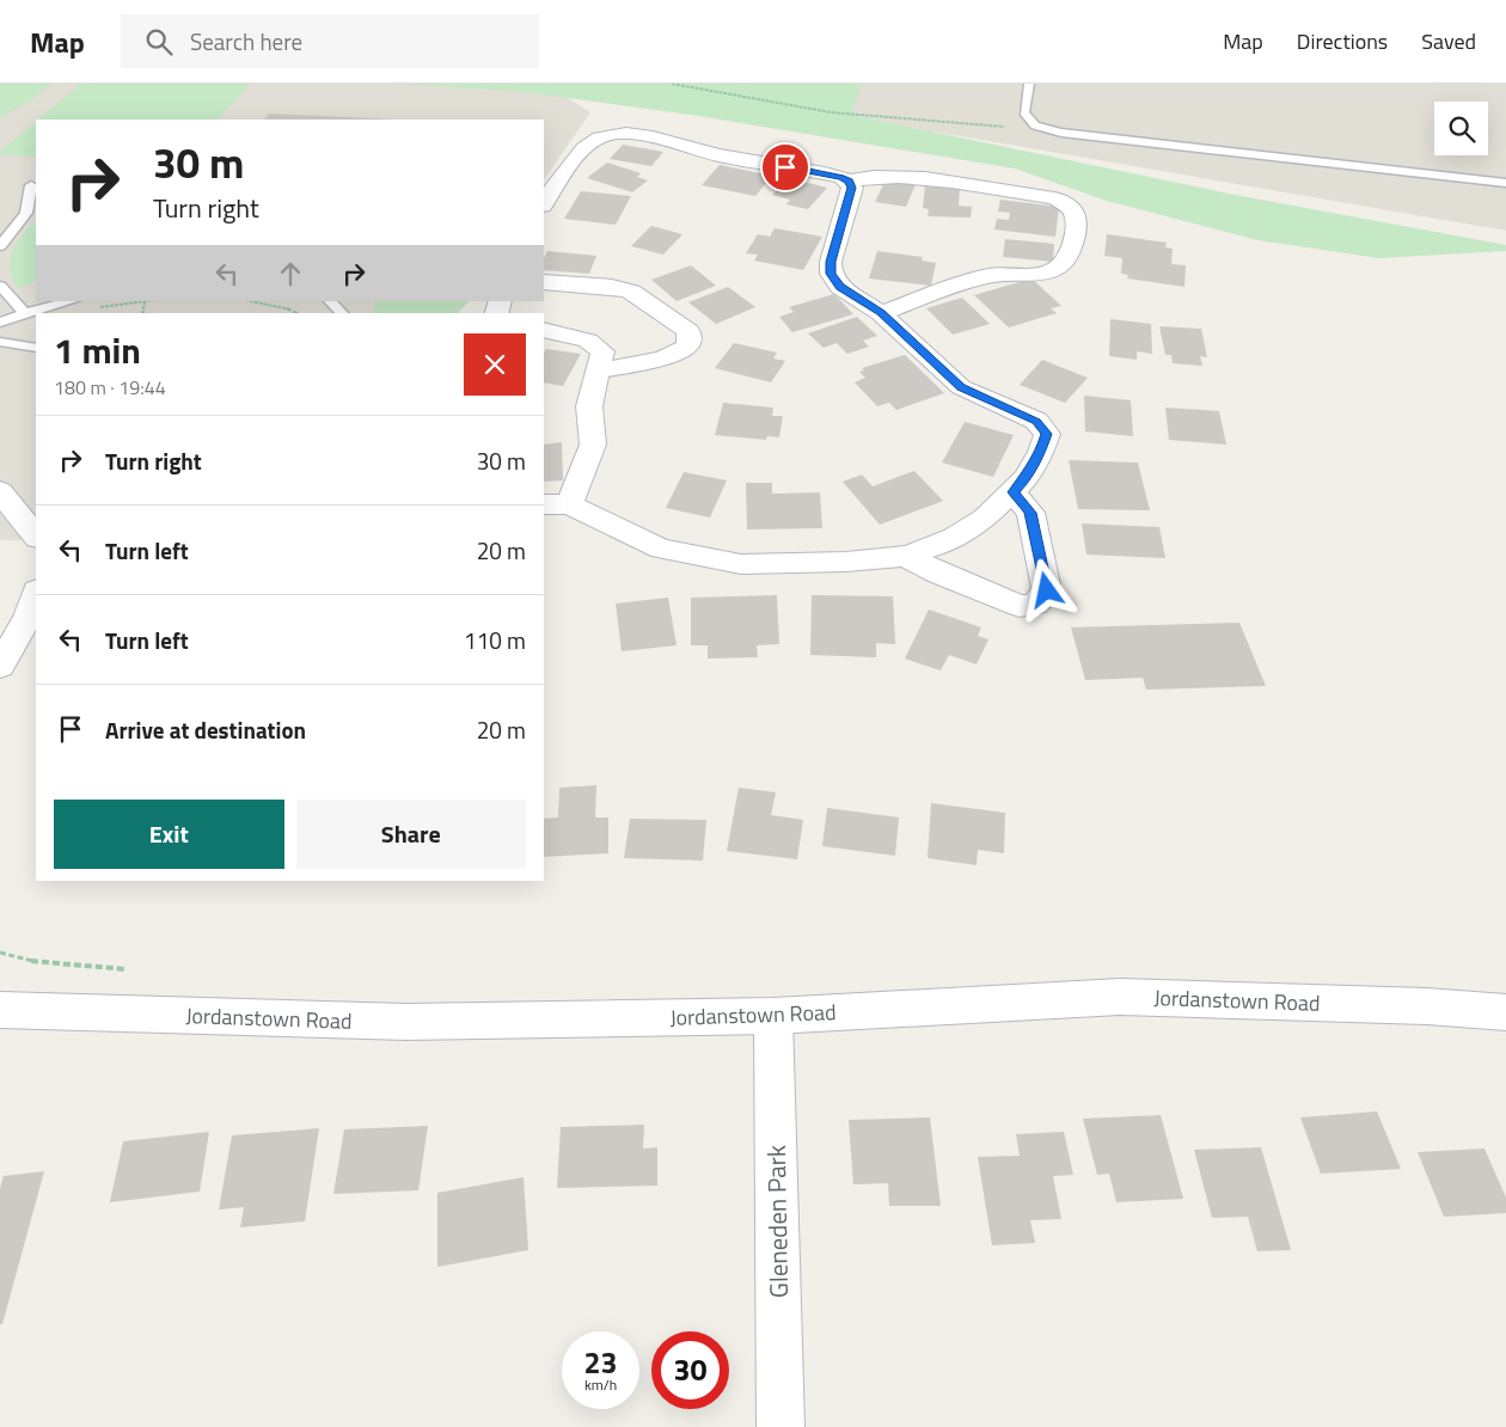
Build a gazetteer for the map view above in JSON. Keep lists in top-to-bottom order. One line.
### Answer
{"streets":{"street":["Jordanstown Road","Gleneden Park"]},"crossings":[["Jordanstown Road","Gleneden Park"]],"page":{"header":"Map","search":"Search here","nav":["Map","Directions","Saved"],"turn":["30 m","Turn right"],"heading":["1 min","180 m · 19:44"],"list":[{"name":"Turn right","value":"30 m"},{"name":"Turn left","value":"20 m"},{"name":"Turn left","value":"110 m"},{"name":"Arrive at destination","value":"20 m"}],"buttons":["Exit","Share"],"speed":"23 km/h","limit":"30"}}
